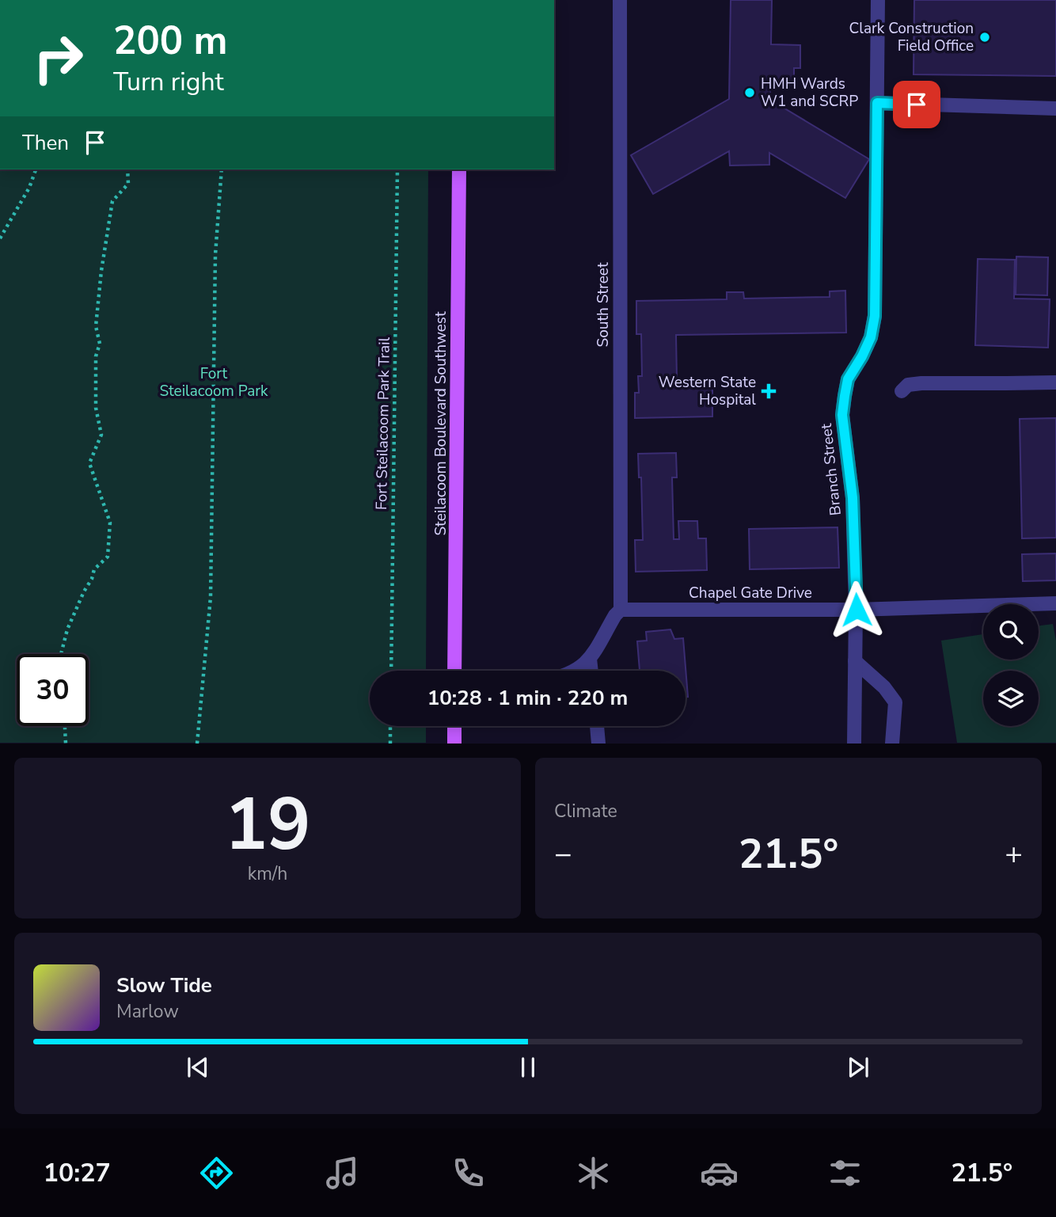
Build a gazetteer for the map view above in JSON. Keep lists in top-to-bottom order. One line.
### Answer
{"streets":{"main road":["Steilacoom Boulevard Southwest"],"street":["South Street","Branch Street","Chapel Gate Drive"],"path":["Fort Steilacoom Park Trail"]},"crossings":[["South Street","Chapel Gate Drive"],["Branch Street","Chapel Gate Drive"]],"parks":["Fort Steilacoom Park"],"places":{"other":["Clark Construction Field Office","HMH Wards W1 and SCRP"],"health":["Western State Hospital"]},"page":{"turn":["200 m","Turn right"],"then":"Then","limit":"30","trip":"10:28 · 1 min · 220 m","tile":[["19","km/h"],"Climate"],"heat":["−","21.5°","+"],"song":["Slow Tide","Marlow"],"tabs":["10:27","21.5°"]}}
